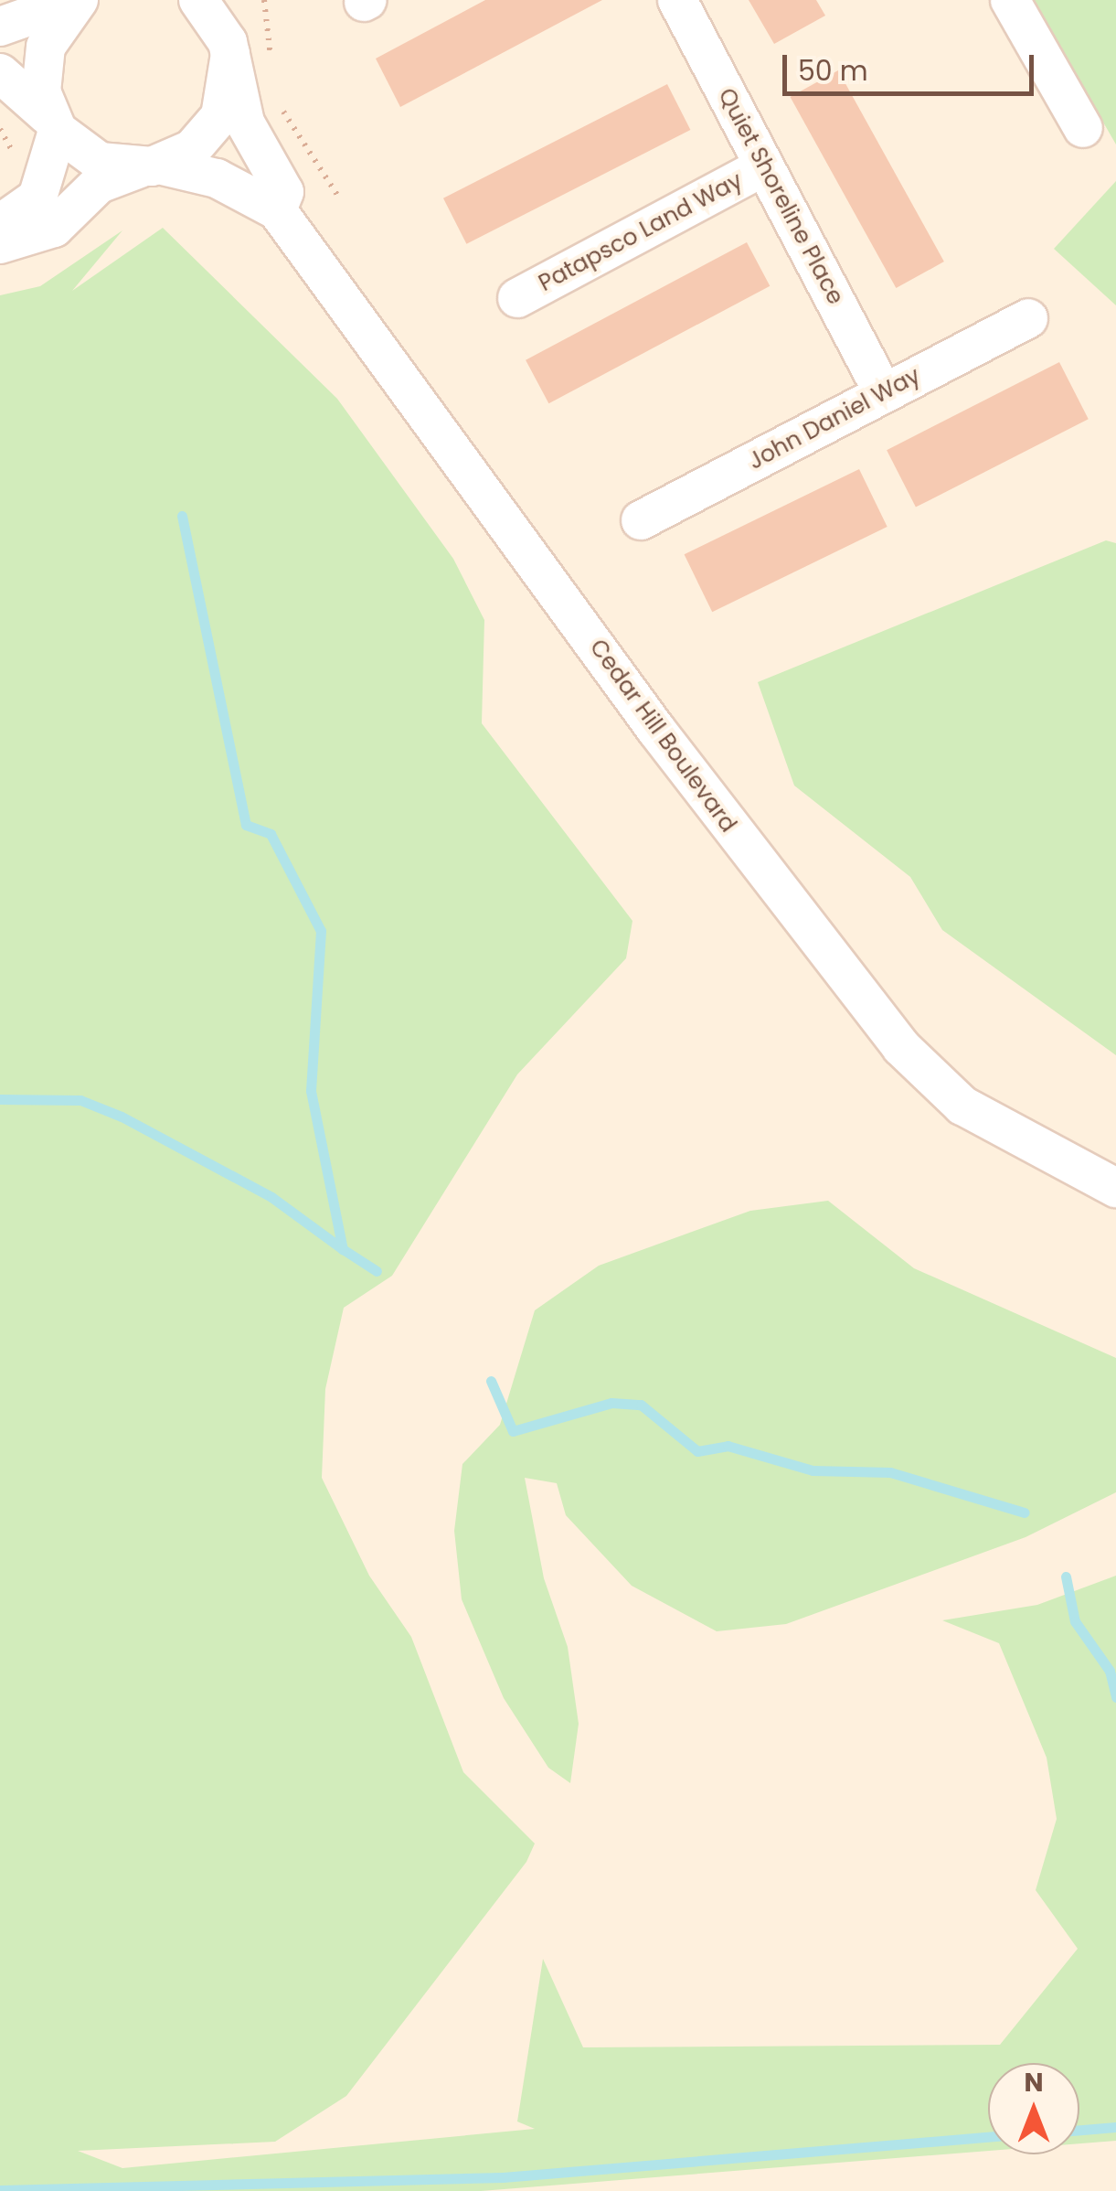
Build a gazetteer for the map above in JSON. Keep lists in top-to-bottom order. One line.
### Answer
{"streets":{"street":["Quiet Shoreline Place","Patapsco Land Way","John Daniel Way","Cedar Hill Boulevard"]},"crossings":[["Quiet Shoreline Place","Patapsco Land Way"],["Quiet Shoreline Place","John Daniel Way"]],"scale_bar":"50 m","north":"top"}
